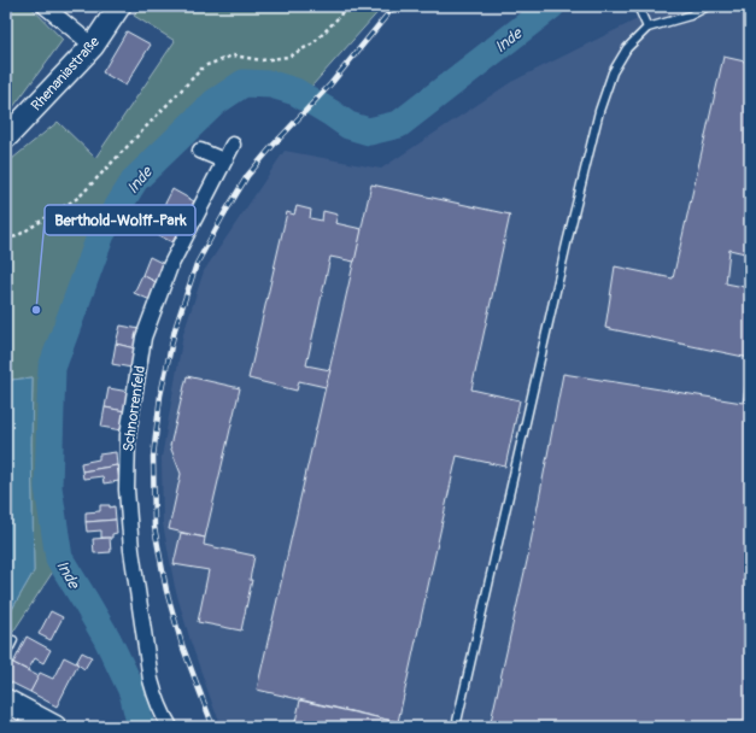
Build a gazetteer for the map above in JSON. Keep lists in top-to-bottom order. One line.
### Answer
{"streets":{"main road":["Rhenaniastraße"],"street":["Schnorrenfeld"]},"water":["Inde"],"places":["Berthold-Wolff-Park"]}
